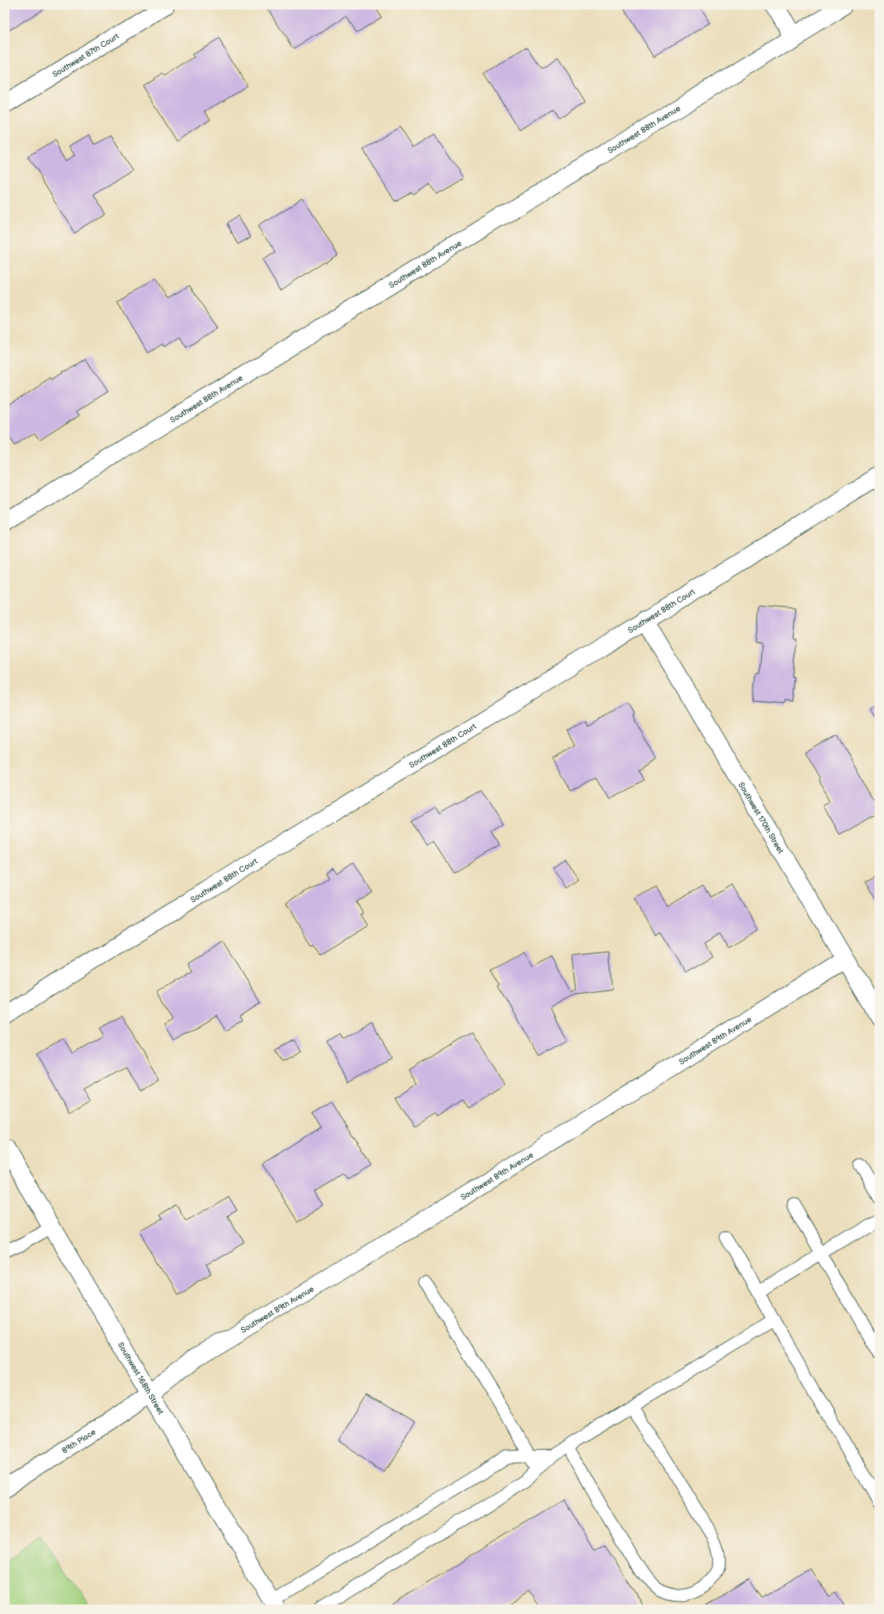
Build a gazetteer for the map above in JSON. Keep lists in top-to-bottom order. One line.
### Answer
{"streets":{"street":["Southwest 87th Court","Southwest 88th Avenue","Southwest 88th Court","Southwest 170th Street","Southwest 89th Avenue","Southwest 168th Street","89th Place"]},"crossings":[["Southwest 88th Court","Southwest 170th Street"],["Southwest 170th Street","Southwest 89th Avenue"],["Southwest 89th Avenue","Southwest 168th Street"],["Southwest 89th Avenue","89th Place"],["Southwest 168th Street","89th Place"]]}
